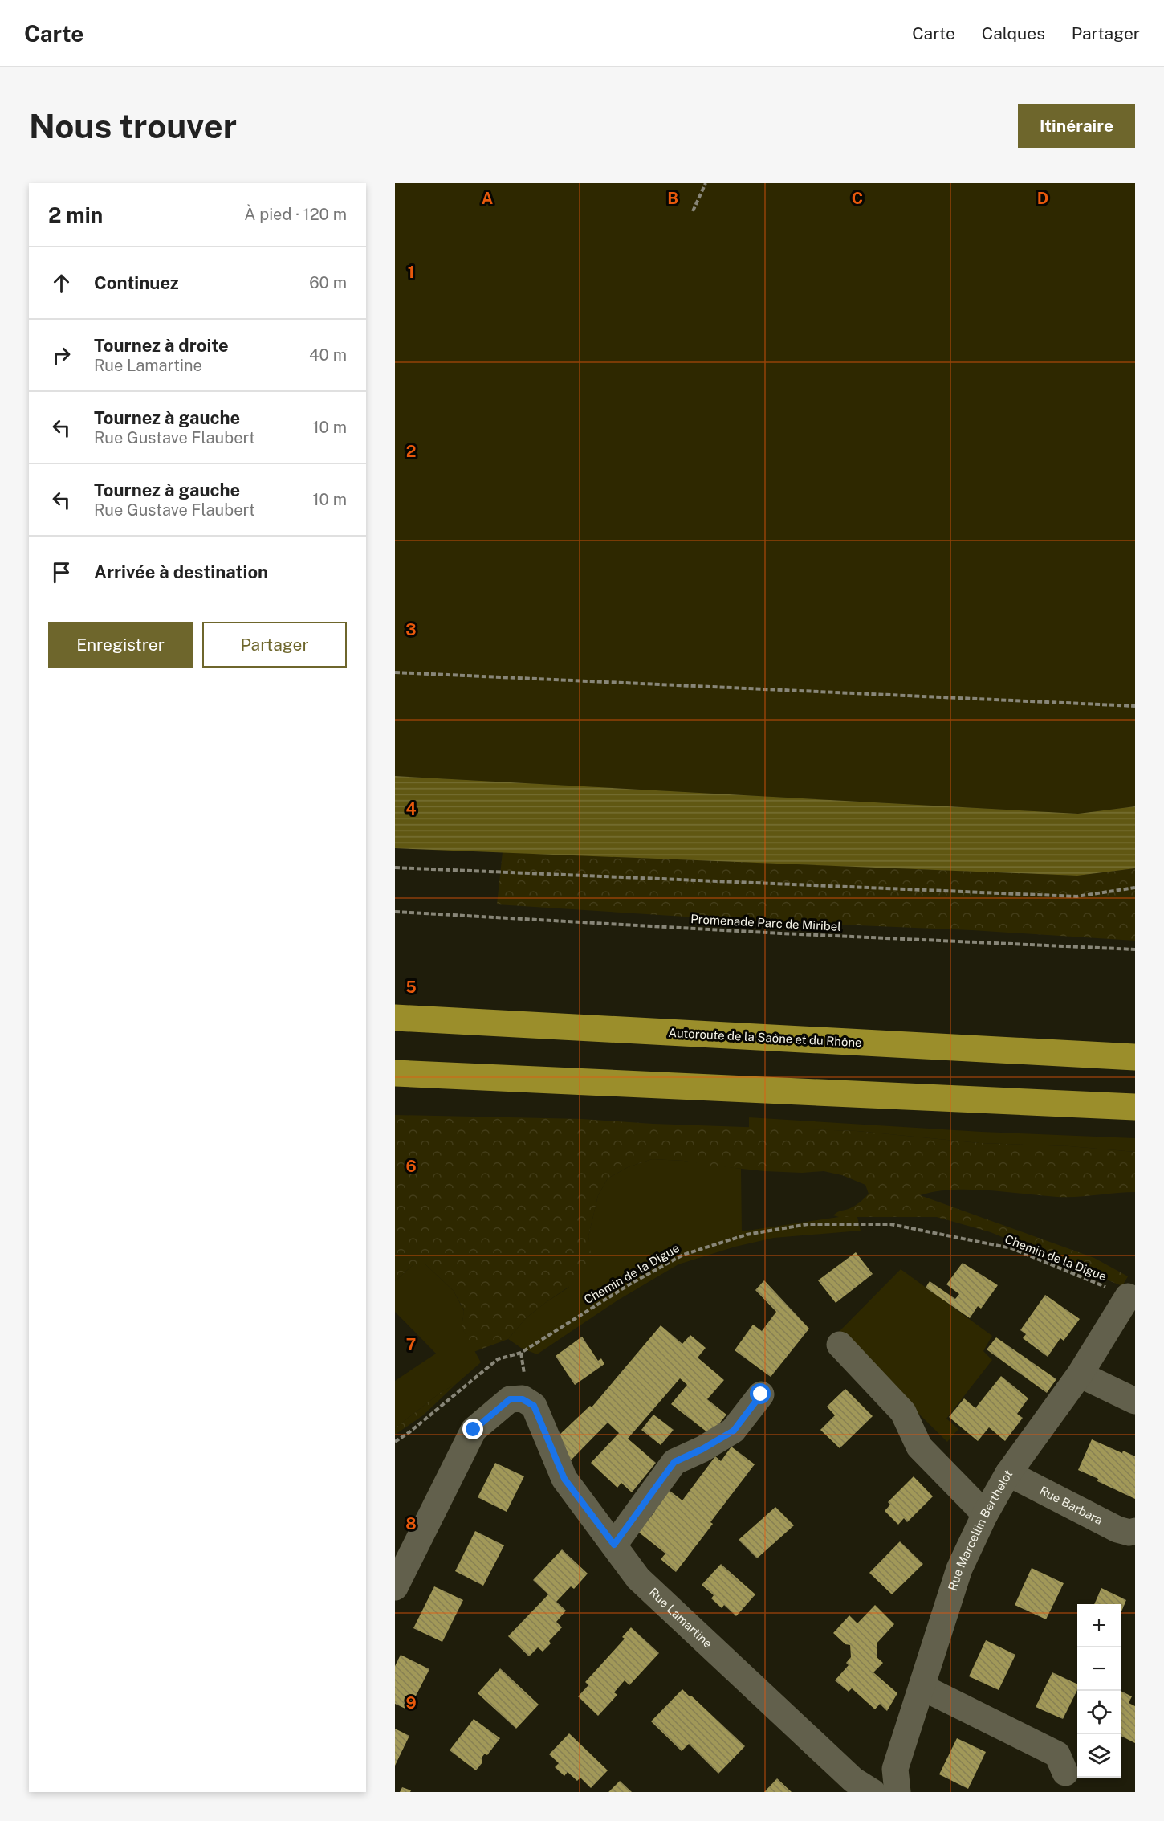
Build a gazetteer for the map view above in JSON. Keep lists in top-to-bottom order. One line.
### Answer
{"streets":{"highway":["Autoroute de la Saône et du Rhône"],"street":["Rue Barbara","Rue Marcellin Berthelot","Rue Lamartine"],"path":["Promenade Parc de Miribel","Chemin de la Digue"]},"crossings":[["Chemin de la Digue","Rue Marcellin Berthelot"],["Rue Barbara","Rue Marcellin Berthelot"]],"page":{"header":"Carte","nav":["Carte","Calques","Partager"],"buttons":["Itinéraire",["Enregistrer","Partager"]],"title":"Nous trouver","heading":["2 min","À pied · 120 m"],"list":[["Continuez","60 m"],["Tournez à droite","Rue Lamartine","40 m"],["Tournez à gauche","Rue Gustave Flaubert","10 m"],["Tournez à gauche","Rue Gustave Flaubert","10 m"],"Arrivée à destination"],"map_buttons":["+","−"]},"grid":{"columns":["A","B","C","D"],"rows":["1","2","3","4","5","6","7","8","9"]}}
